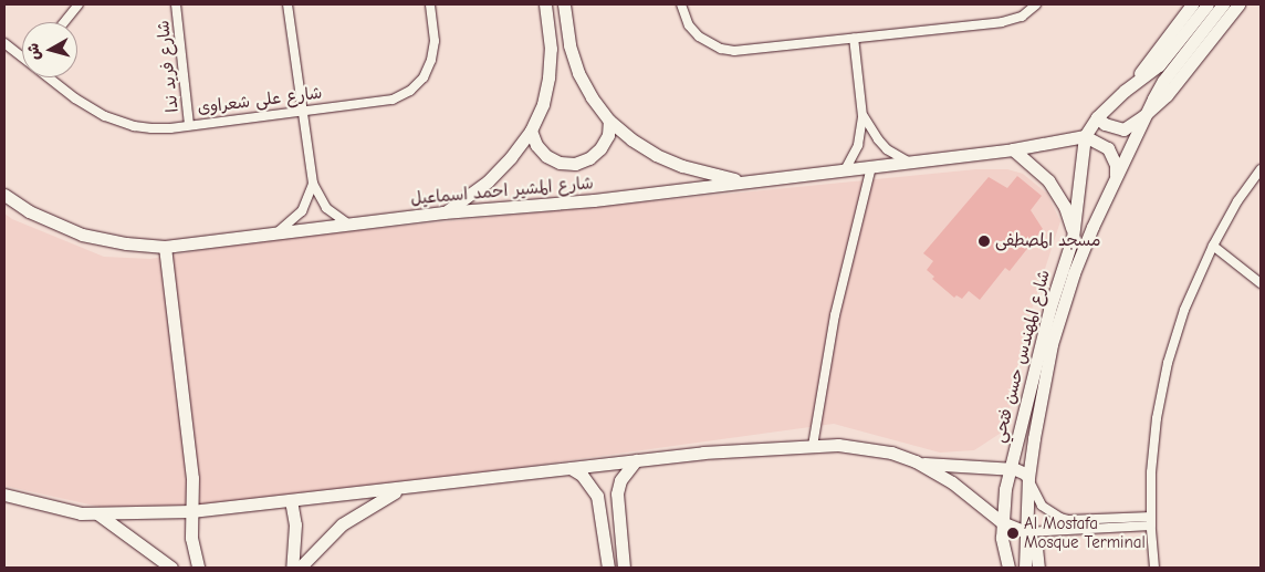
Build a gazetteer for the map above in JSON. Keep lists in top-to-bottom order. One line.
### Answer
{"streets":{"main road":["شارع المشير احمد اسماعيل","شارع المهندس حسن فتحي"],"street":["شارع فريد ندا","شارع على شعراوى"]},"crossings":[["شارع فريد ندا","شارع على شعراوى"],["شارع المشير احمد اسماعيل","شارع المهندس حسن فتحي"]],"places":["مسجد المصطفى","Al Mostafa Mosque Terminal"],"north":"left"}
